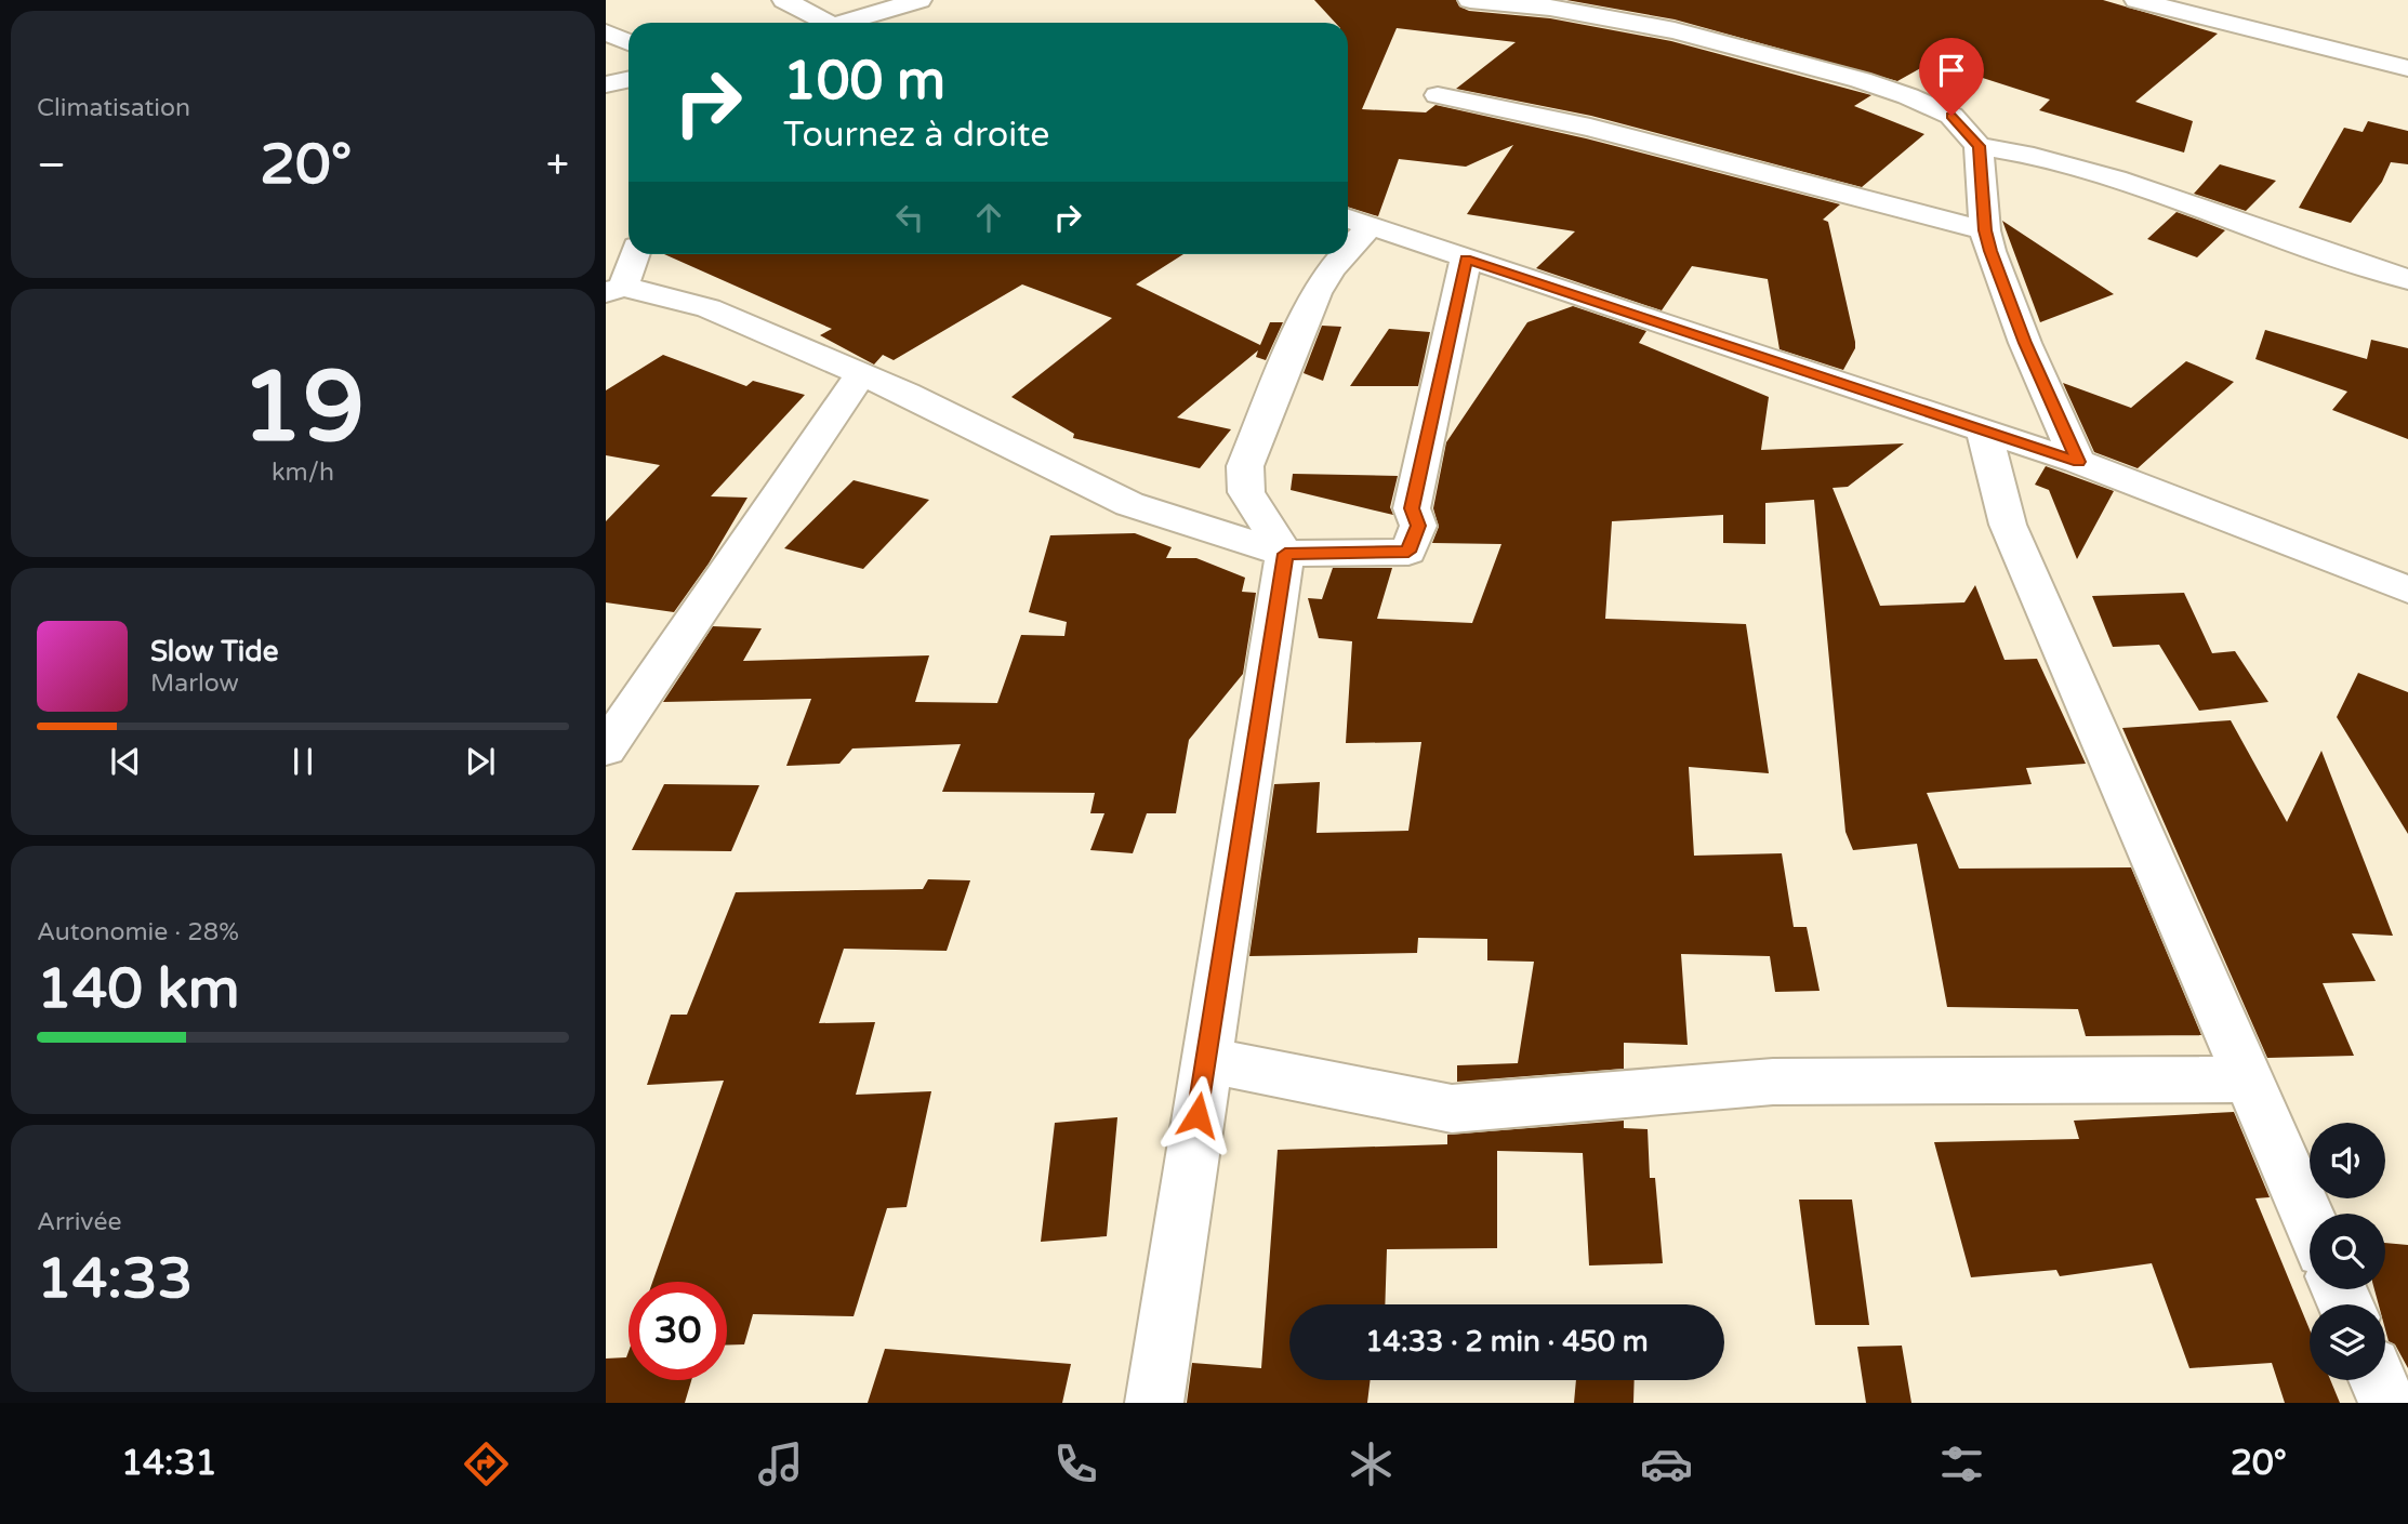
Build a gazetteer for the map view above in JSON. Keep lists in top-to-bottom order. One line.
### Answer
{"page":{"tile":["Climatisation",["19","km/h"],["Autonomie · 28%","140 km"],["Arrivée","14:33"]],"turn":["100 m","Tournez à droite"],"heat":["−","20°","+"],"song":["Slow Tide","Marlow"],"limit":"30","trip":"14:33 · 2 min · 450 m","tabs":["14:31","20°"]}}
